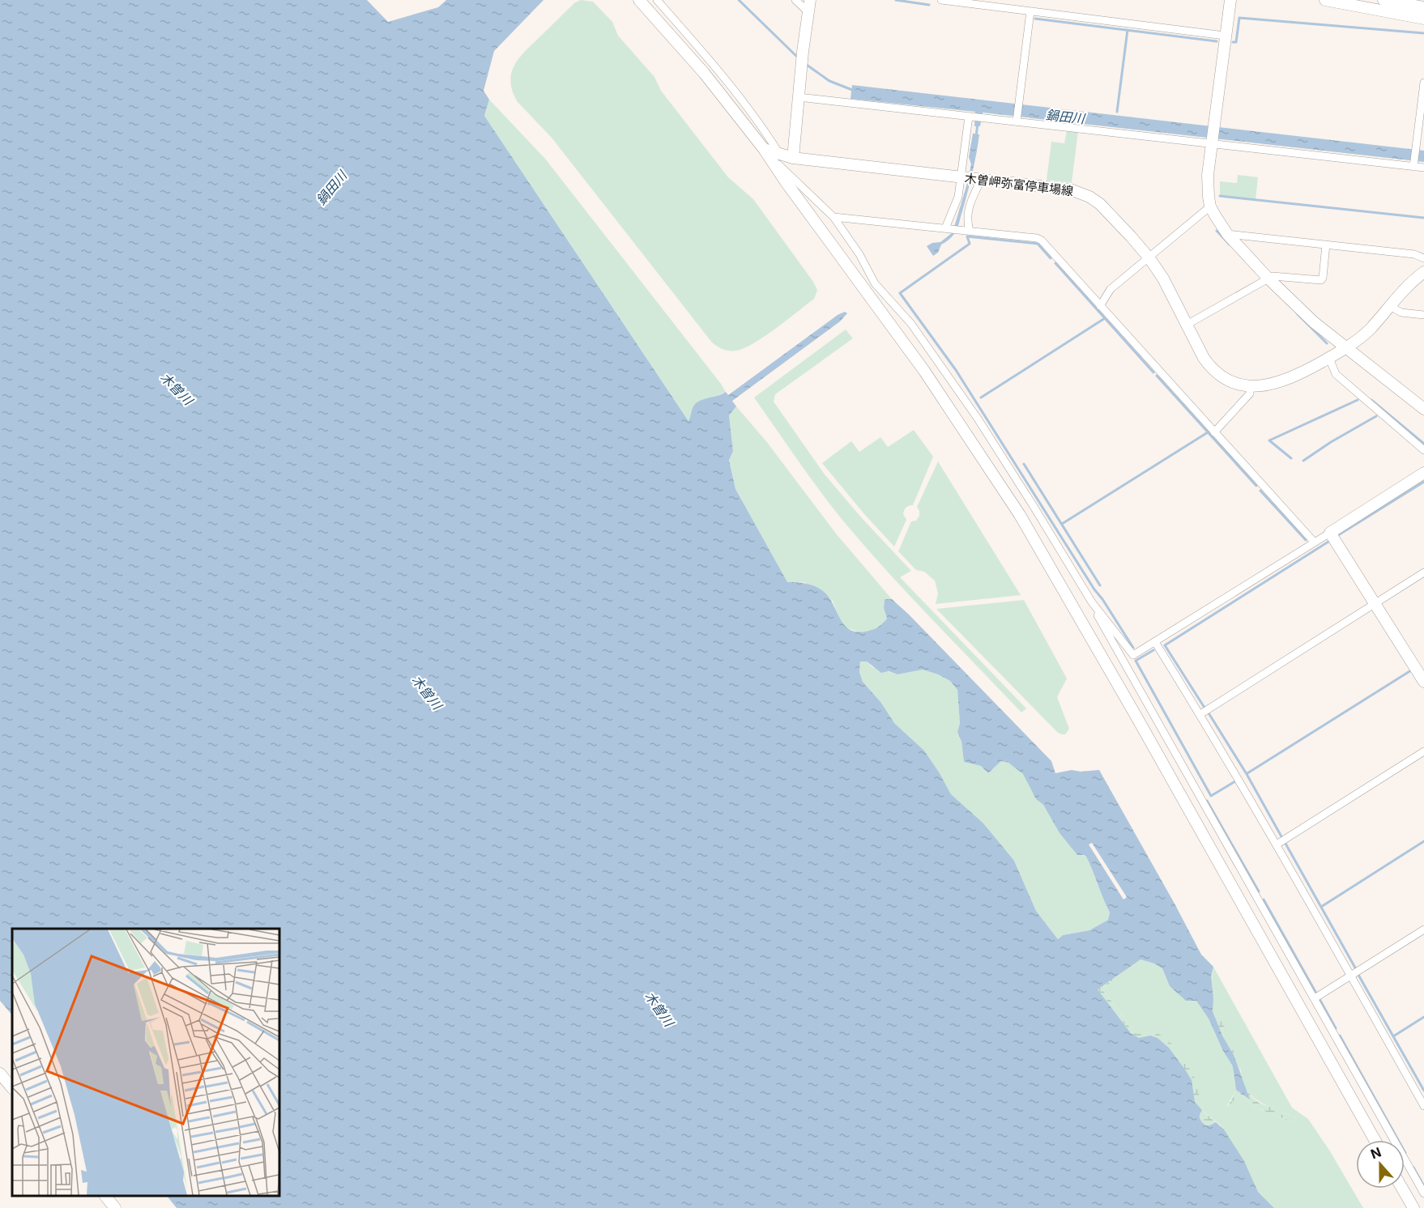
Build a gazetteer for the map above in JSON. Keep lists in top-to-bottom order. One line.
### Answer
{"streets":{"street":["木曽岬弥富停車場線"]},"water":["鍋田川","木曽川"],"north":"top"}
